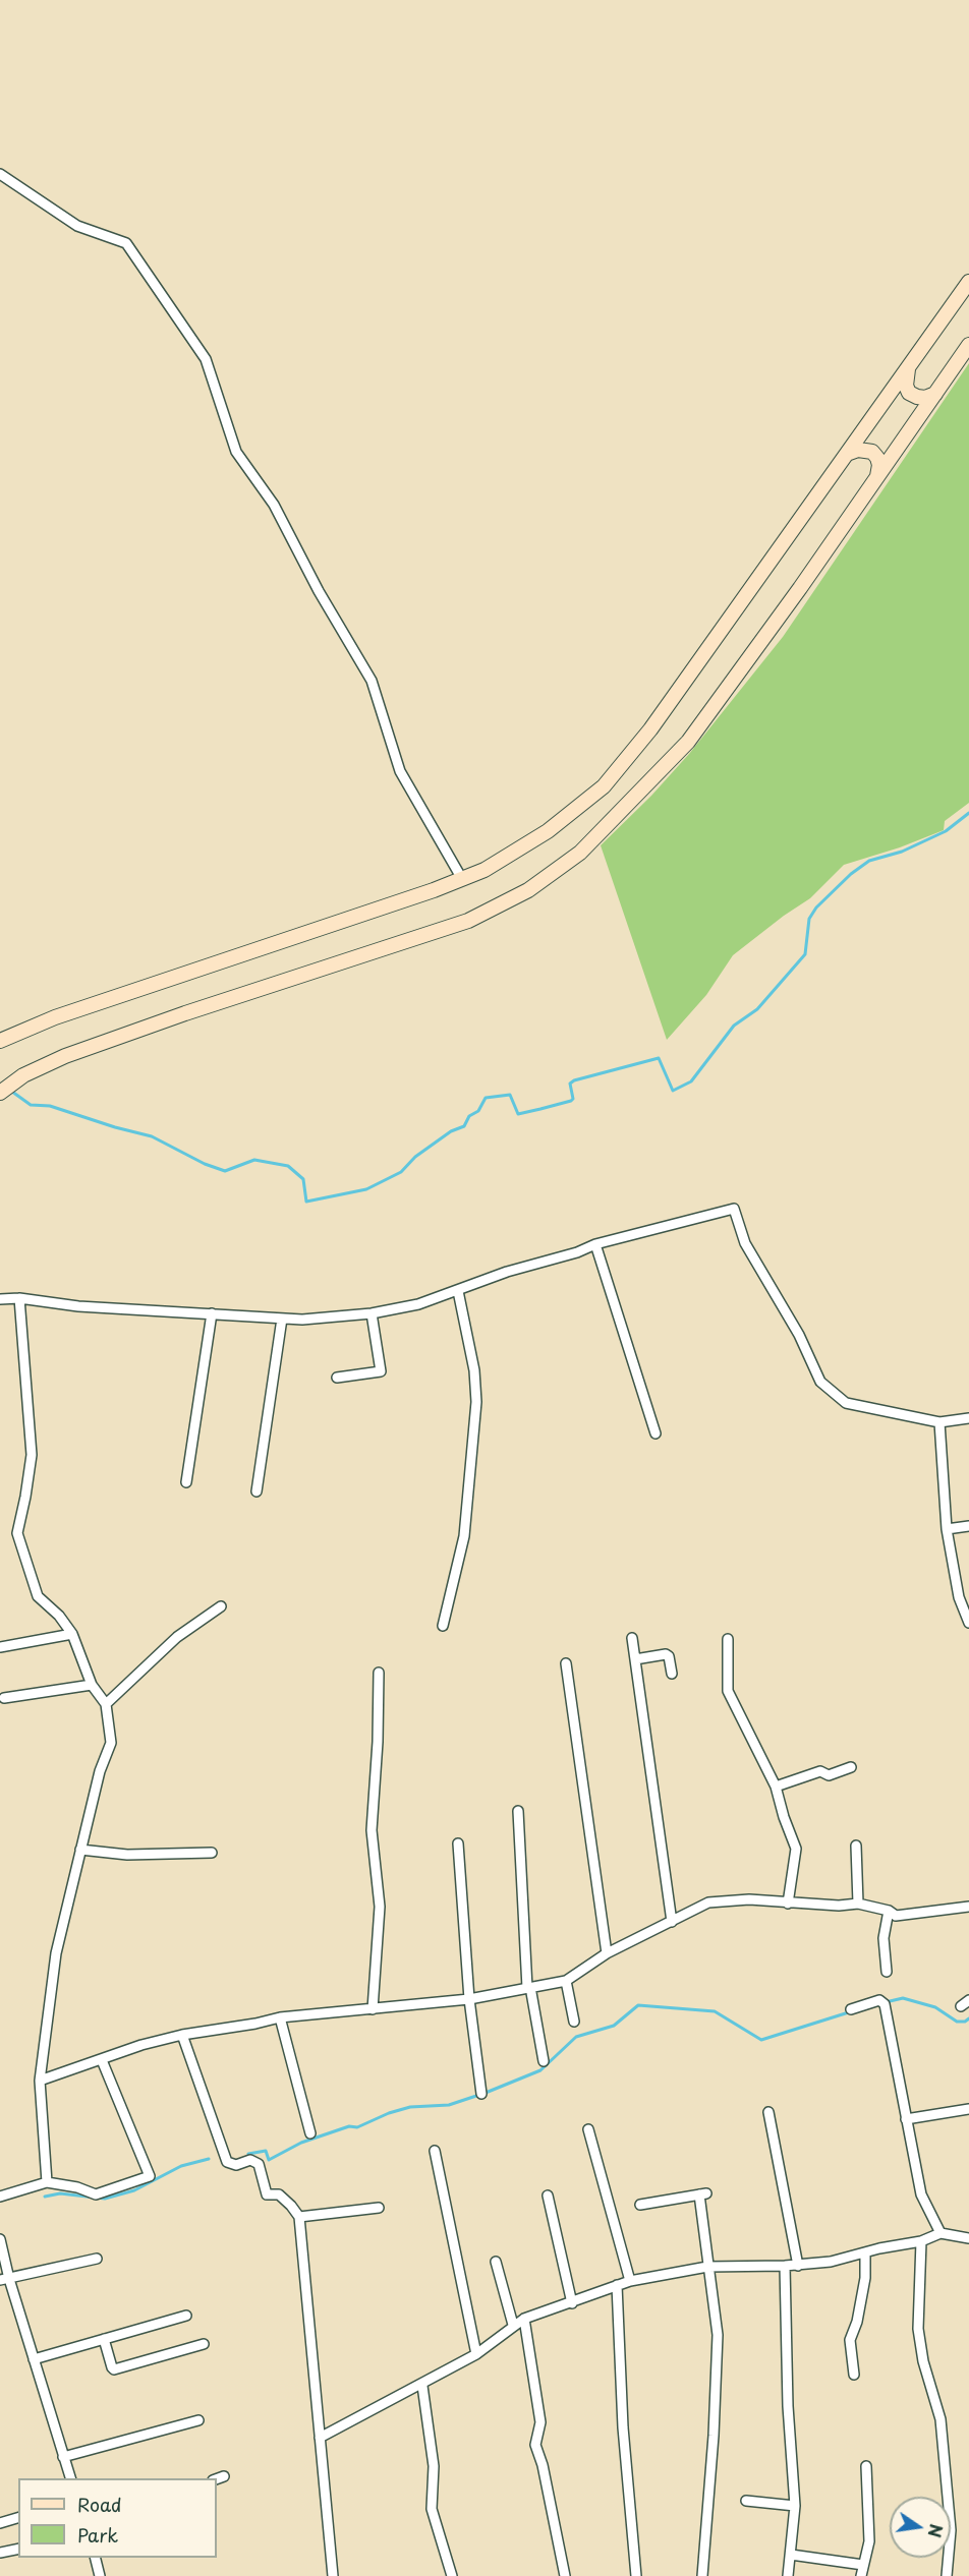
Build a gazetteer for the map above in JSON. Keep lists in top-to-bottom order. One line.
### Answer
{"legend":["Road","Park"],"north":"right"}
